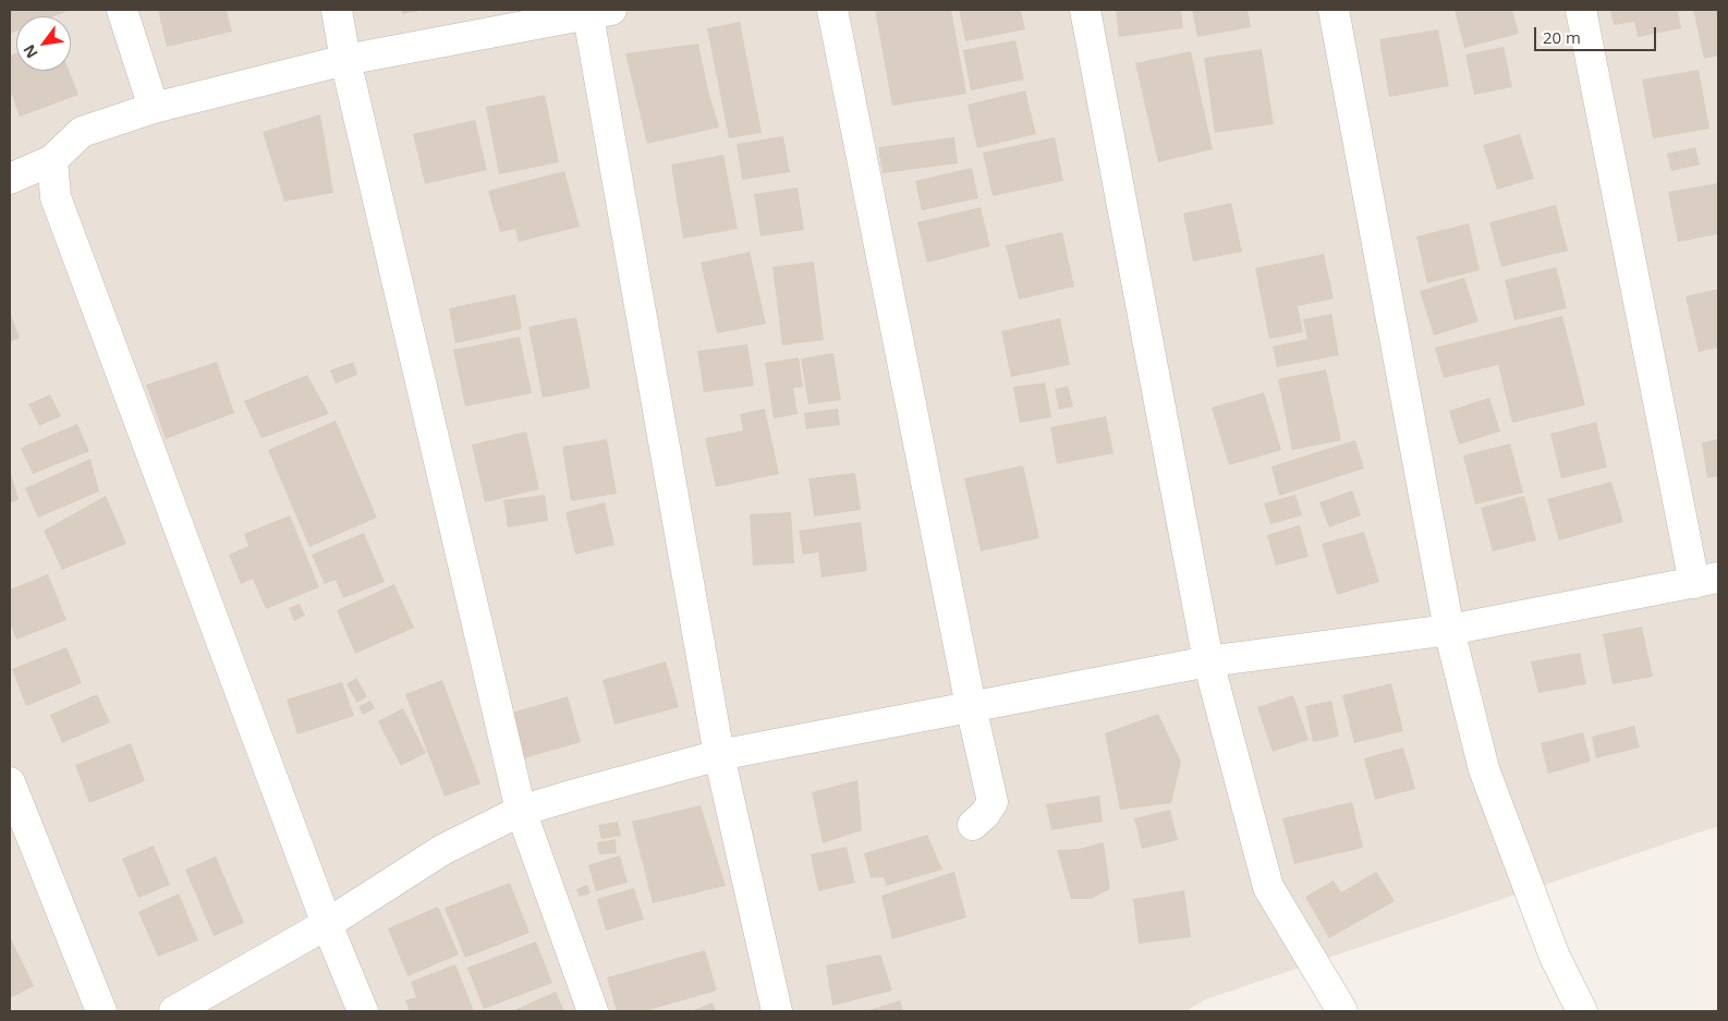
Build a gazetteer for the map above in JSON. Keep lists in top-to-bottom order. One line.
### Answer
{"scale_bar":"20 m","north":"bottom left"}
